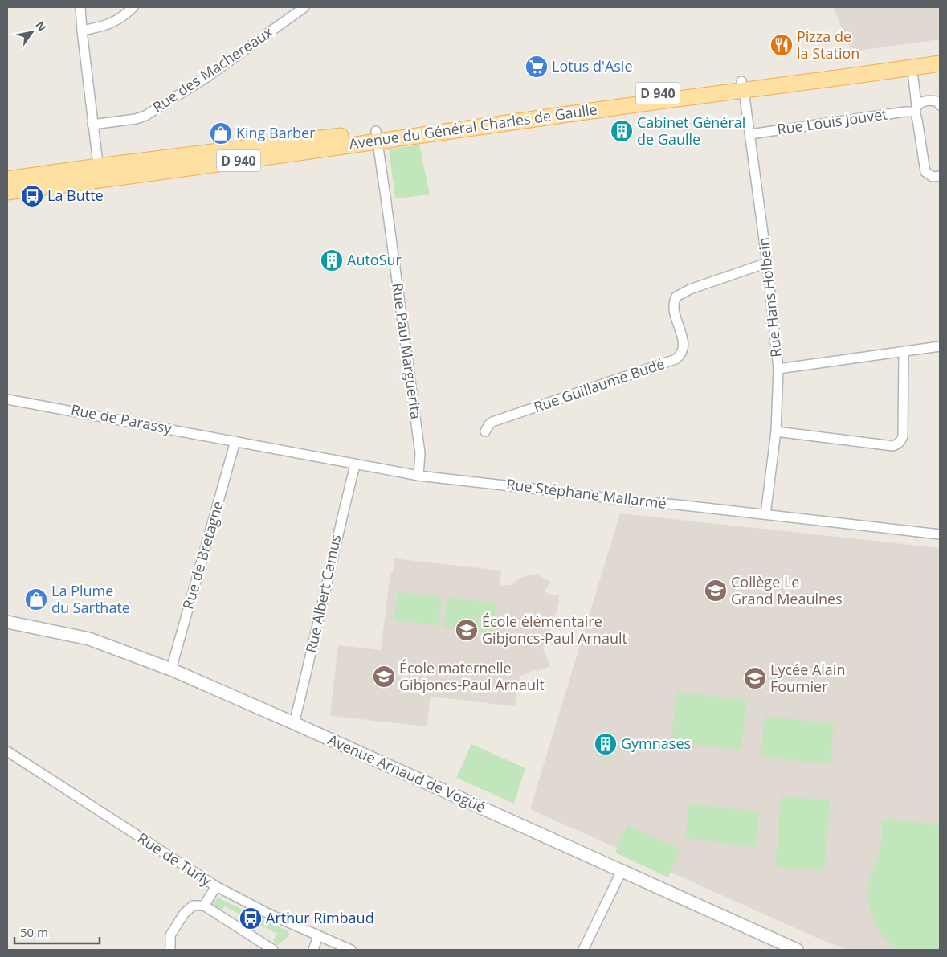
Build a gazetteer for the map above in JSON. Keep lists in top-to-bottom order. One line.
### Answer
{"streets":{"main road":["D 940","Avenue du Général Charles de Gaulle"],"street":["Rue des Machereaux","Rue Louis Jouvet","Rue Hans Holbein","Rue Paul Marguerita","Rue Guillaume Budé","Rue de Parassy","Rue Stéphane Mallarmé","Rue de Bretagne","Rue Albert Camus","Avenue Arnaud de Vogüé","Rue de Turly"]},"crossings":[["Rue Louis Jouvet","Rue Hans Holbein"],["Avenue du Général Charles de Gaulle","Rue Hans Holbein"],["Avenue du Général Charles de Gaulle","Rue Paul Marguerita"],["Rue Hans Holbein","Rue Guillaume Budé"],["Rue Hans Holbein","Rue Stéphane Mallarmé"],["Rue Paul Marguerita","Rue Stéphane Mallarmé"],["Rue de Parassy","Rue Stéphane Mallarmé"],["Rue de Parassy","Rue de Bretagne"],["Rue Stéphane Mallarmé","Rue de Bretagne"],["Rue Stéphane Mallarmé","Rue Albert Camus"],["Rue de Bretagne","Avenue Arnaud de Vogüé"],["Rue Albert Camus","Avenue Arnaud de Vogüé"]],"places":{"restaurant":["Pizza de la Station"],"supermarket":["Lotus d'Asie"],"building":["Cabinet Général de Gaulle","AutoSur","Gymnases"],"shop":["King Barber","La Plume du Sarthate"],"bus stop":["La Butte","Arthur Rimbaud"],"school or university":["Collège Le Grand Meaulnes","École élémentaire Gibjoncs-Paul Arnault","École maternelle Gibjoncs-Paul Arnault","Lycée Alain Fournier"]},"scale_bar":"50 m","north":"top right"}
